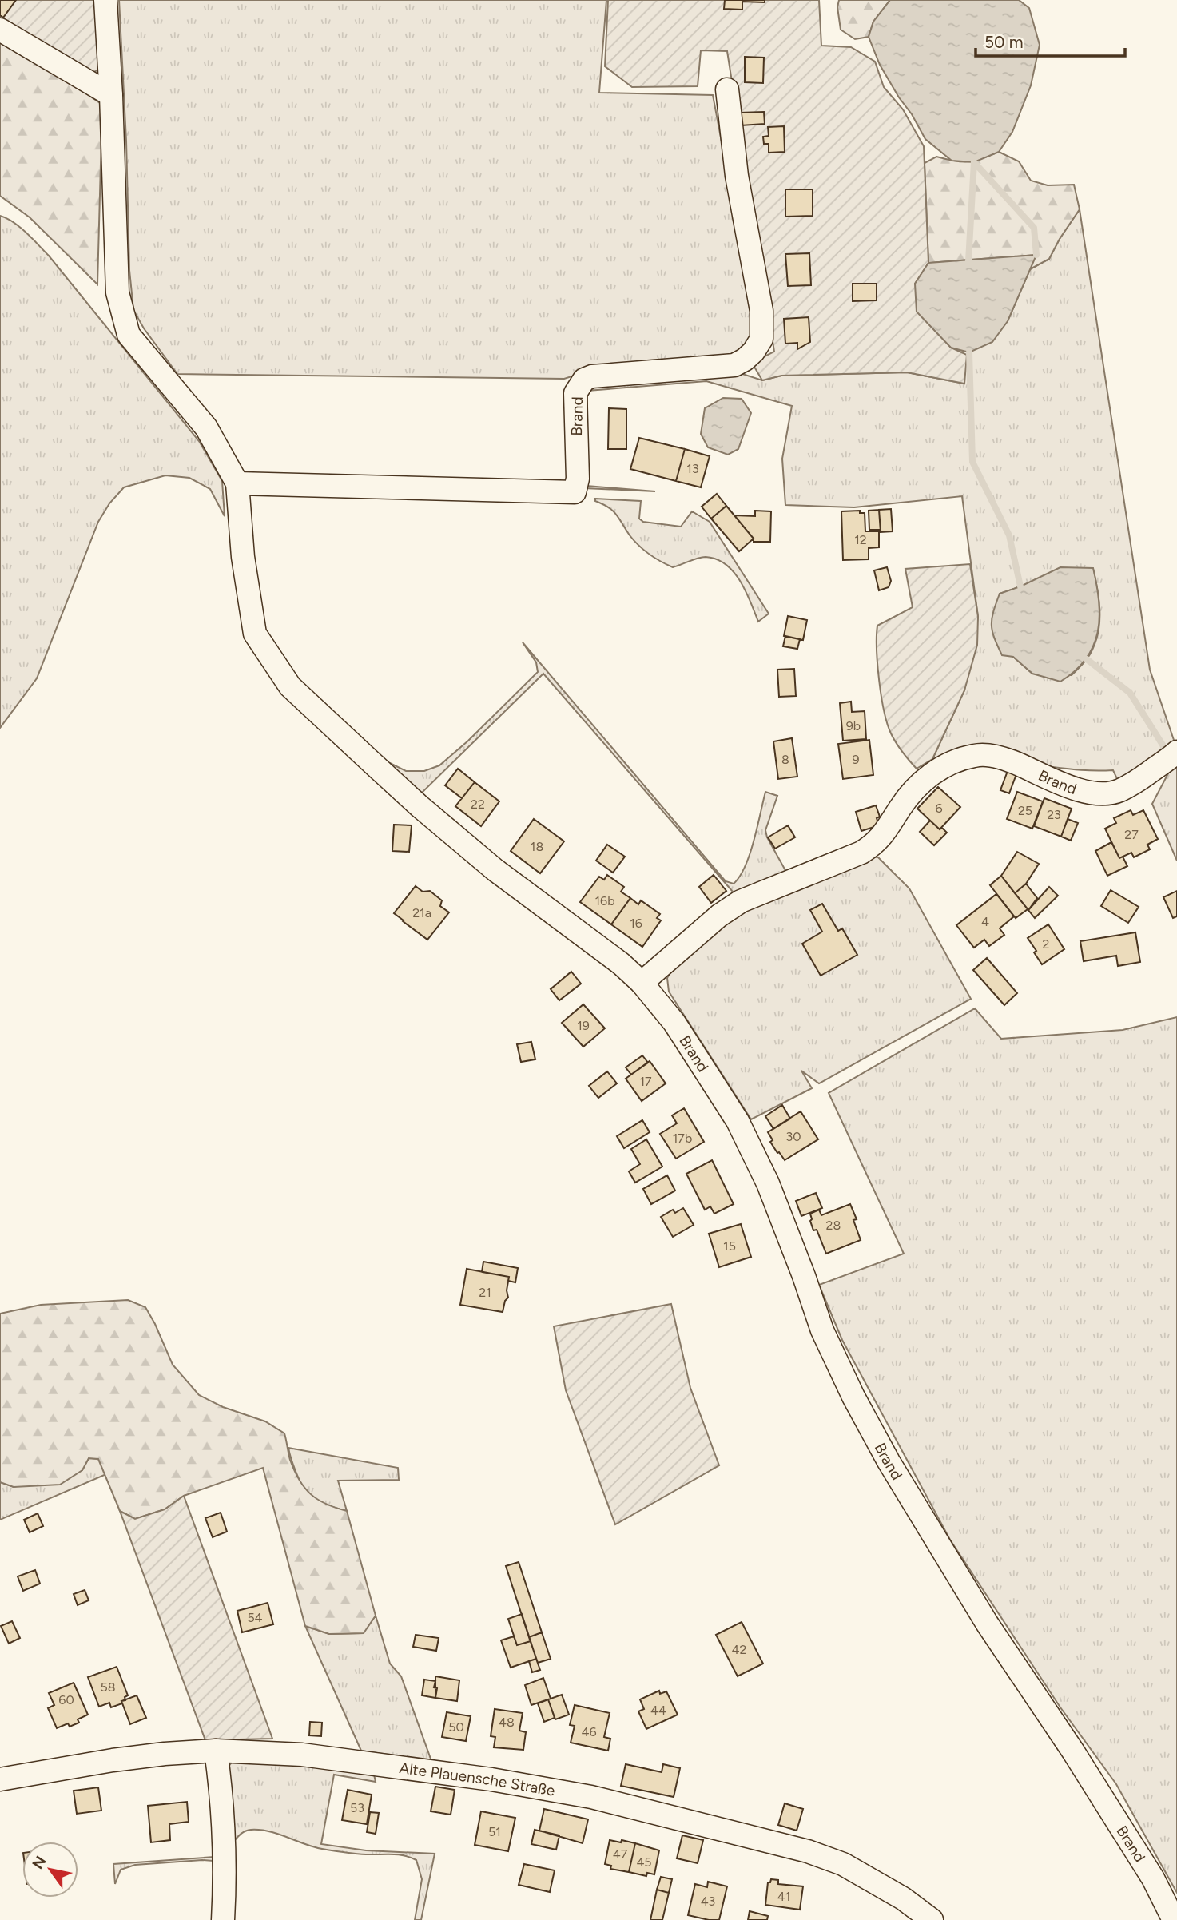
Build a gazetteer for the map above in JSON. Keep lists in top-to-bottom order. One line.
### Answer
{"streets":{"street":["Brand","Alte Plauensche Straße"]},"house_numbers":["13","12","9b","8","9","22","6","25","23","27","18","16b","21a","4","16","2","19","17","30","17b","28","15","21","54","42","58","60","44","48","50","46","53","51","47","45","41","43"],"scale_bar":"50 m","north":"top left"}
